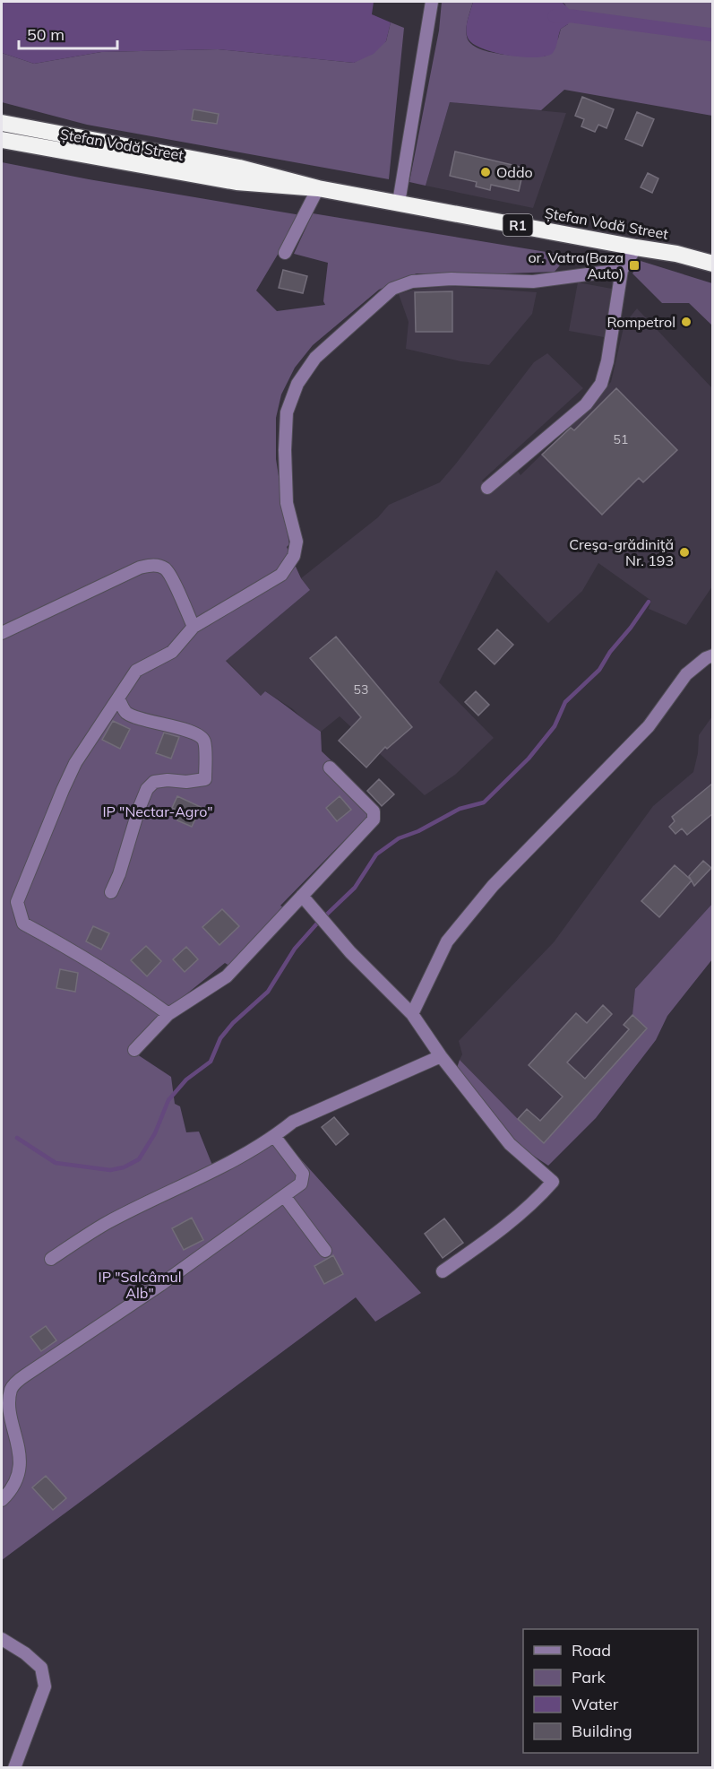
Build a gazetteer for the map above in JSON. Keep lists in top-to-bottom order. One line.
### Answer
{"streets":{"highway":["Ștefan Vodă Street","R1"]},"parks":["IP \"Nectar-Agro\"","IP \"Salcâmul Alb\""],"places":{"other":["Oddo","Rompetrol","Creşa-grădiniţă Nr. 193"],"transit":["or. Vatra(Baza Auto)"]},"house_numbers":["51","53"],"legend":["Road","Park","Water","Building"],"scale_bar":"50 m"}
